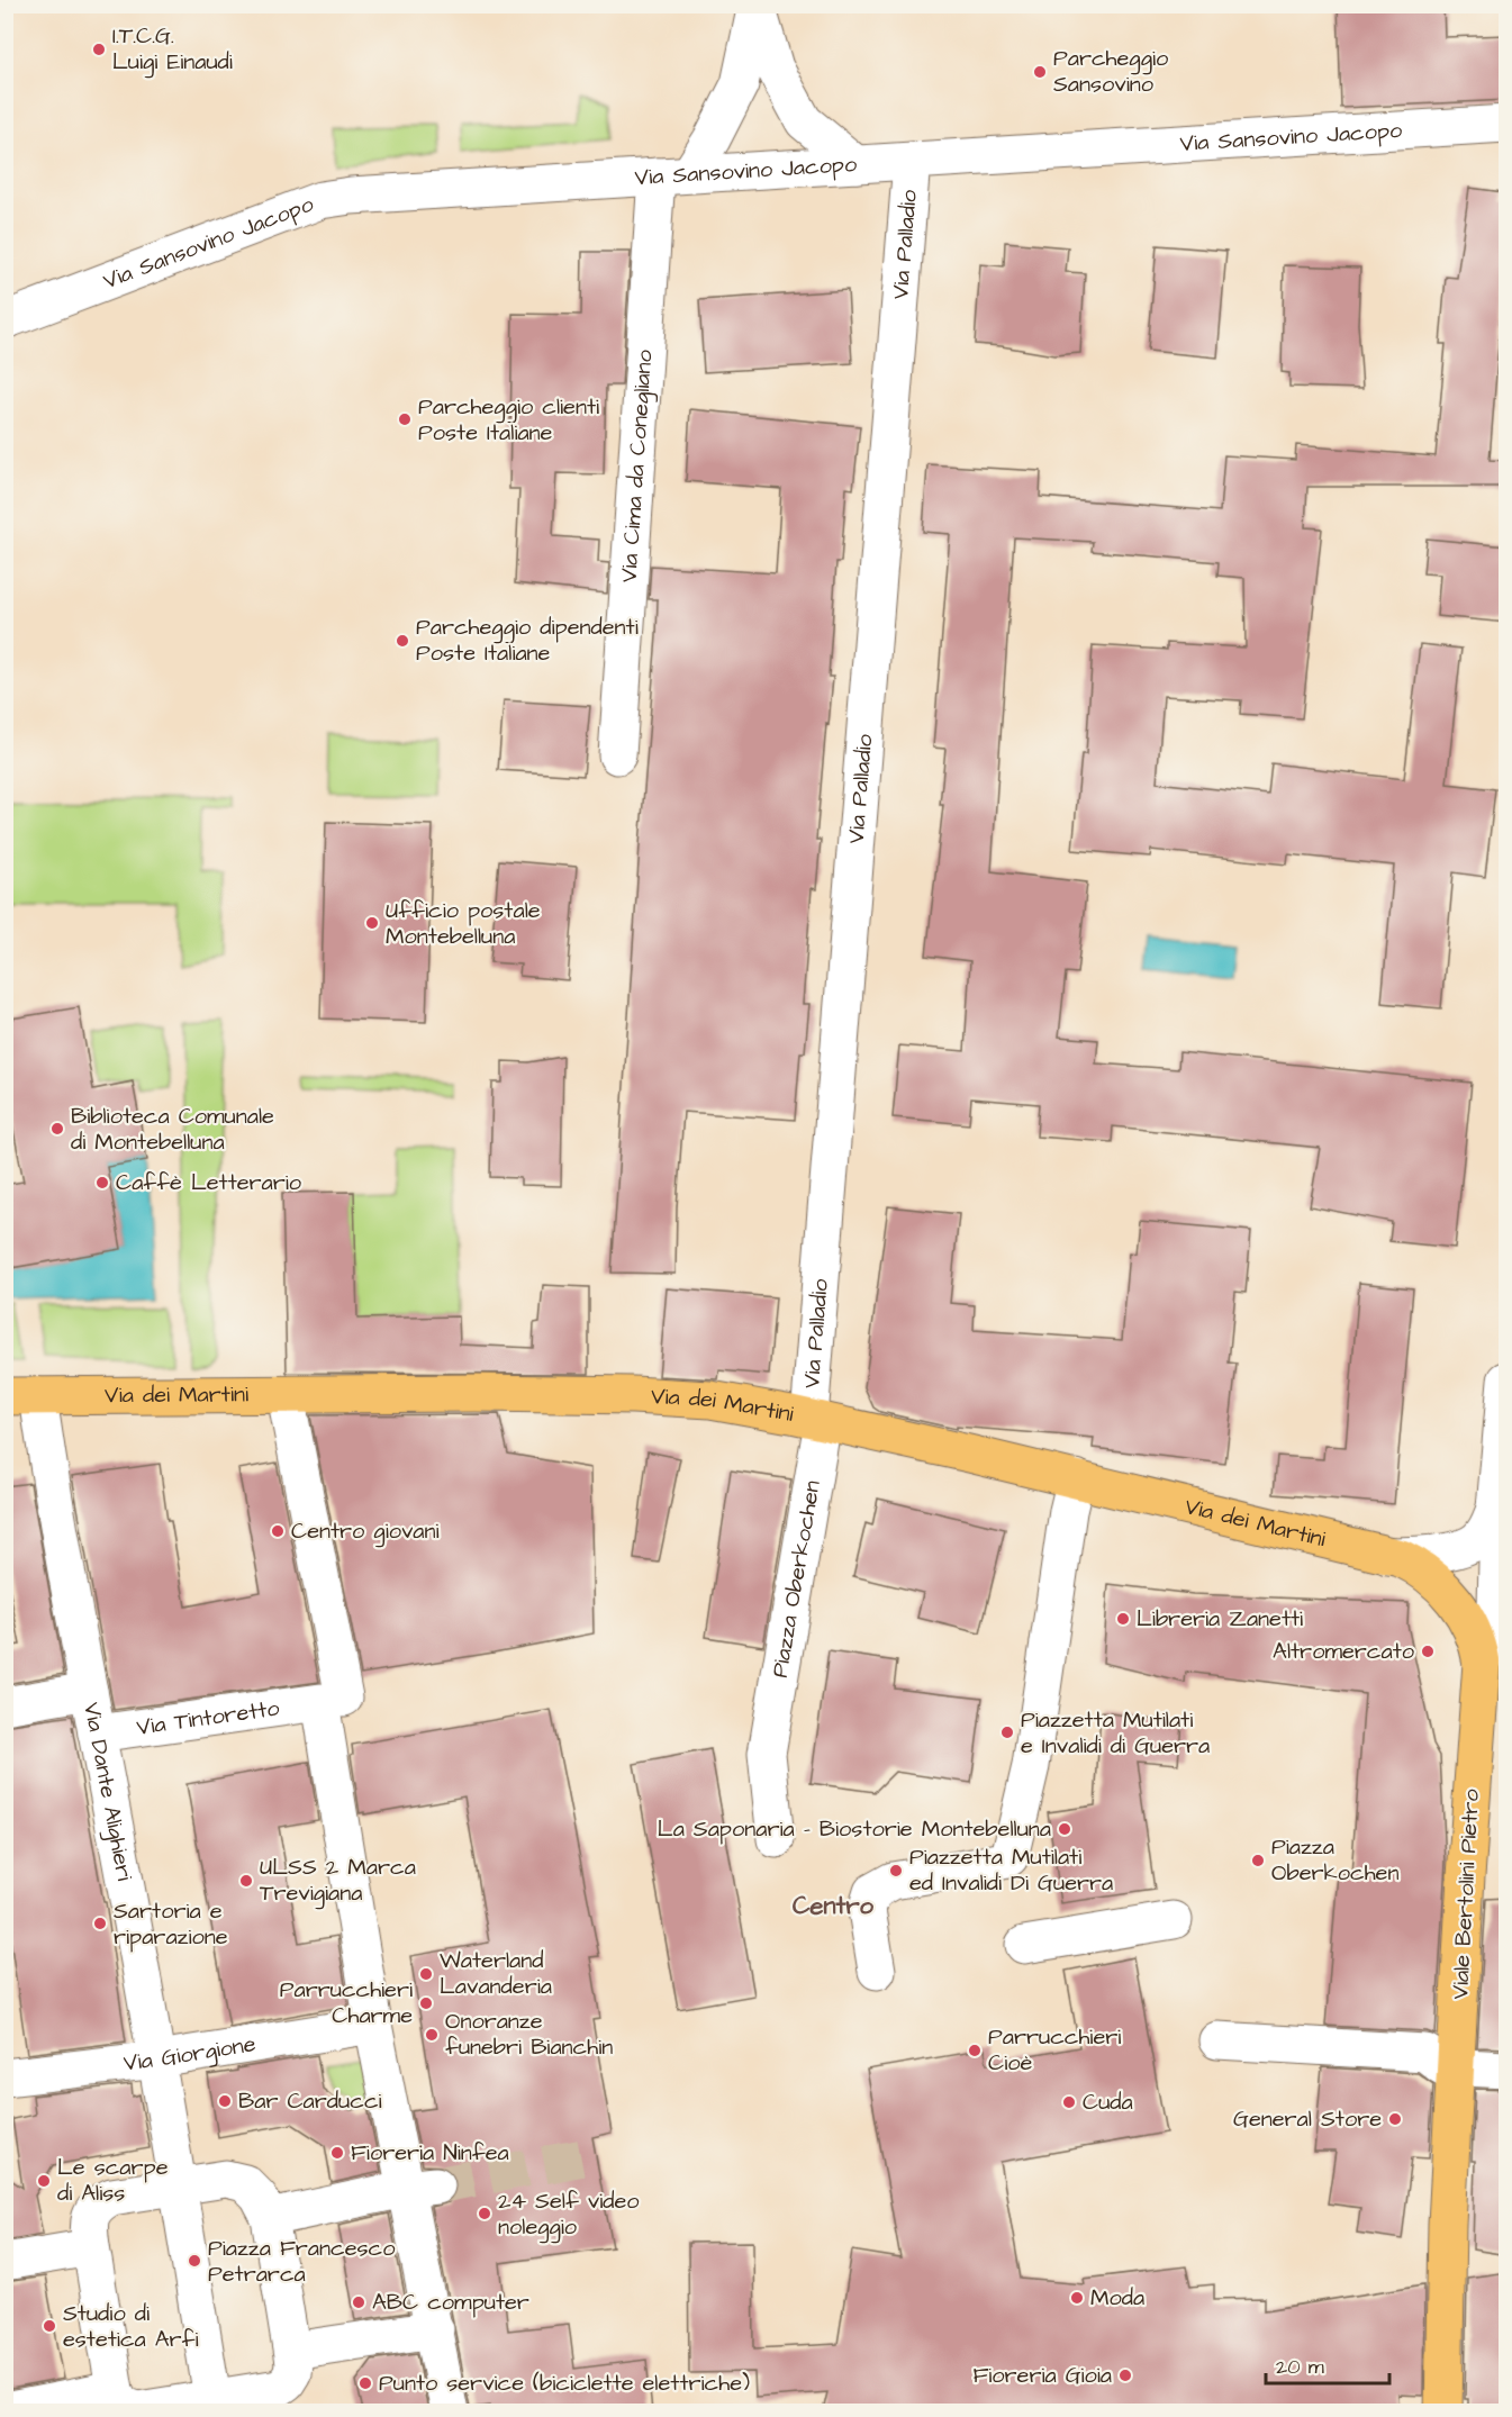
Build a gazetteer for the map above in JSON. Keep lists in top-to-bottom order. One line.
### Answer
{"streets":{"main road":["Via dei Martini","Viale Bertolini Pietro"],"street":["Via Sansovino Jacopo","Via Palladio","Via Cima da Conegliano","Piazza Oberkochen","Via Tintoretto","Via Dante Alighieri","Via Giorgione"]},"crossings":[["Via Sansovino Jacopo","Via Palladio"],["Via Sansovino Jacopo","Via Cima da Conegliano"],["Via Palladio","Via dei Martini"],["Via Palladio","Piazza Oberkochen"],["Via dei Martini","Piazza Oberkochen"],["Via dei Martini","Via Dante Alighieri"],["Via dei Martini","Viale Bertolini Pietro"],["Via Tintoretto","Via Dante Alighieri"],["Via Dante Alighieri","Via Giorgione"]],"districts":["Centro"],"places":["I.T.C.G. Luigi Einaudi","Parcheggio Sansovino","Parcheggio clienti Poste Italiane","Parcheggio dipendenti Poste Italiane","Ufficio postale Montebelluna","Biblioteca Comunale di Montebelluna","Caffè Letterario","Centro giovani","Libreria Zanetti","Altromercato","Piazzetta Mutilati e Invalidi di Guerra","La Saponaria - Biostorie Montebelluna","Piazza Oberkochen","Piazzetta Mutilati ed Invalidi Di Guerra","ULSS 2 Marca Trevigiana","Sartoria e riparazione","Waterland Lavanderia","Parrucchieri Charme","Onoranze funebri Bianchin","Parrucchieri Cioè","Bar Carducci","Cuda","General Store","Fioreria Ninfea","Le scarpe di Aliss","24 Self video noleggio","Piazza Francesco Petrarca","Moda","ABC computer","Studio di estetica Arfi","Fioreria Gioia","Punto service (biciclette elettriche)"],"scale_bar":"20 m"}
